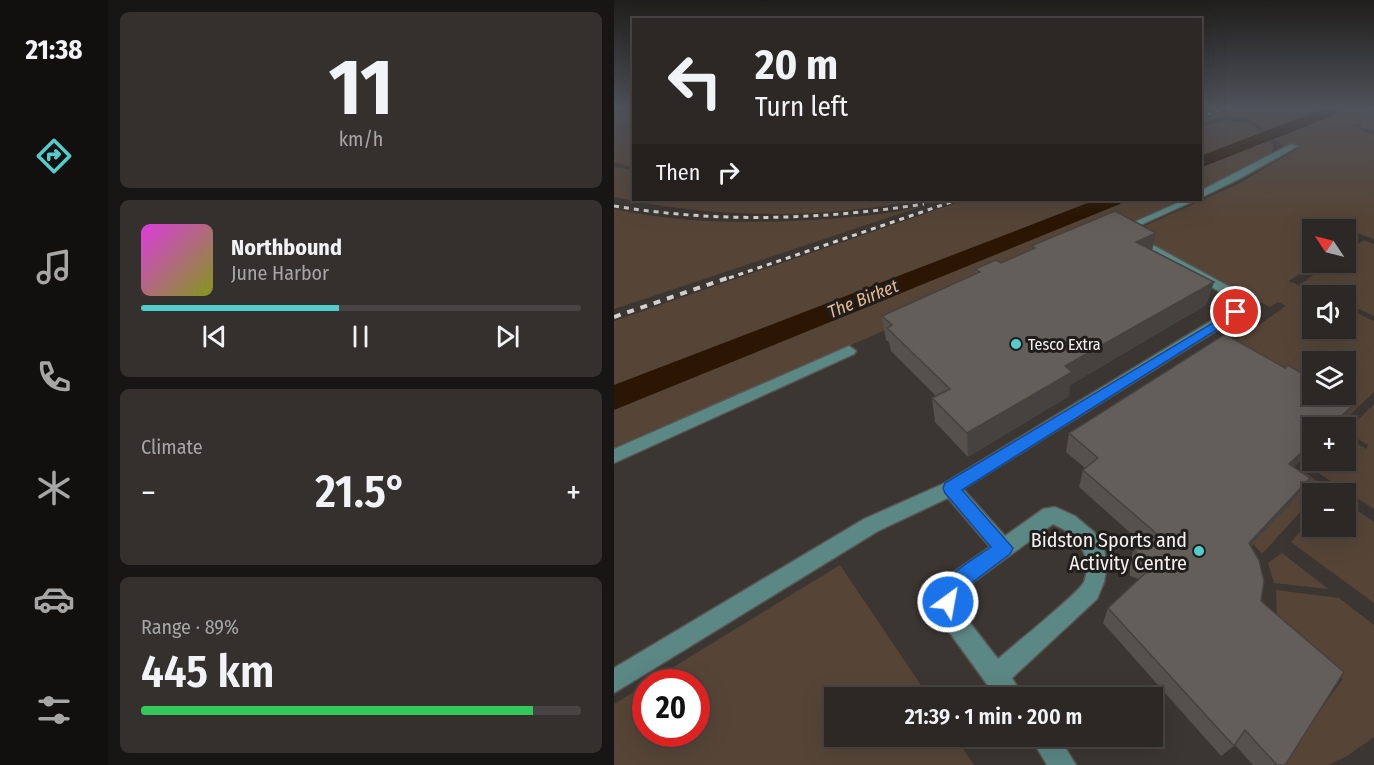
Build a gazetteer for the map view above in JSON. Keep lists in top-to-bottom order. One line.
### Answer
{"water":["The Birket"],"places":["Tesco Extra","Bidston Sports and Activity Centre"],"north":"top left","page":{"tabs":"21:38","tile":[["11","km/h"],"Climate",["Range · 89%","445 km"]],"turn":["20 m","Turn left"],"then":"Then","map_buttons":["+","−"],"song":["Northbound","June Harbor"],"heat":["−","21.5°","+"],"limit":"20","trip":"21:39 · 1 min · 200 m"}}
